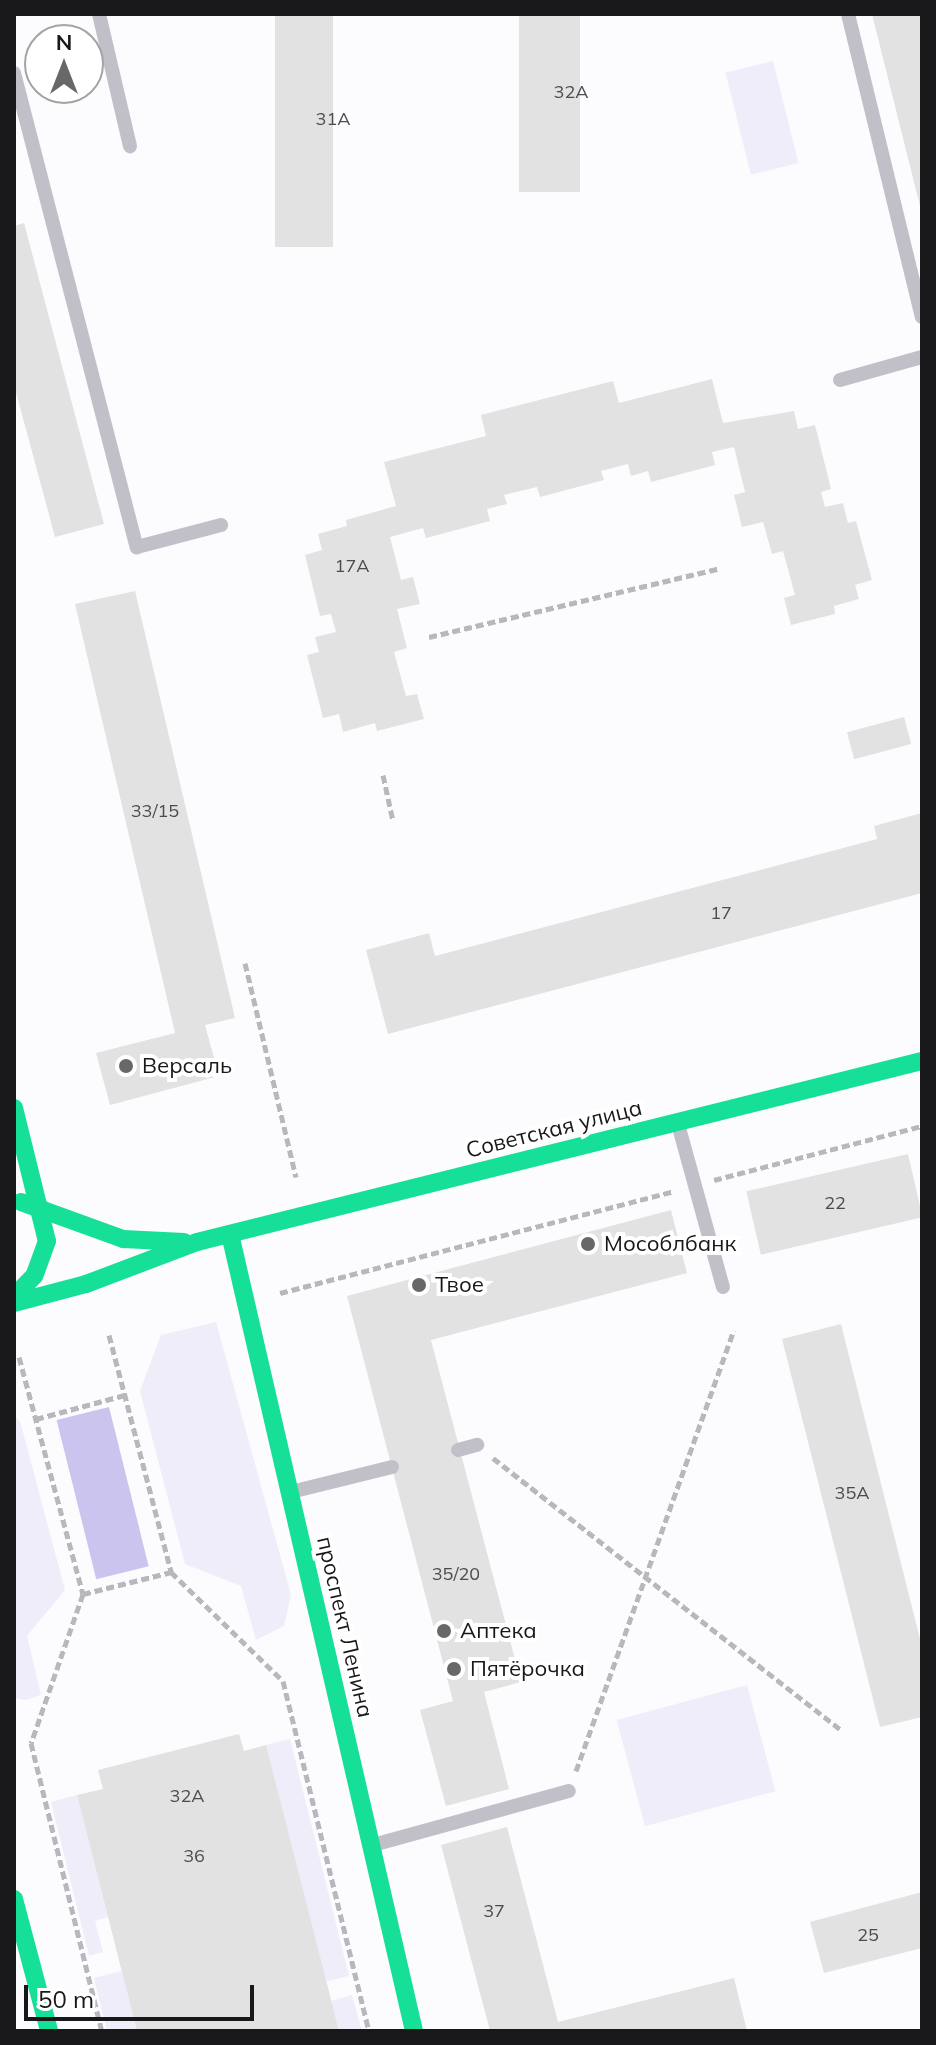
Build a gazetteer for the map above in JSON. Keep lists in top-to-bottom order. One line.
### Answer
{"streets":{"main road":["Советская улица","проспект Ленина"]},"crossings":[["Советская улица","проспект Ленина"]],"places":["Версаль","Мособлбанк","Твое","Аптека","Пятёрочка"],"house_numbers":["32А","31А","17А","33/15","17","22","35А","35/20","32А","36","37","25"],"scale_bar":"50 m","north":"top"}
